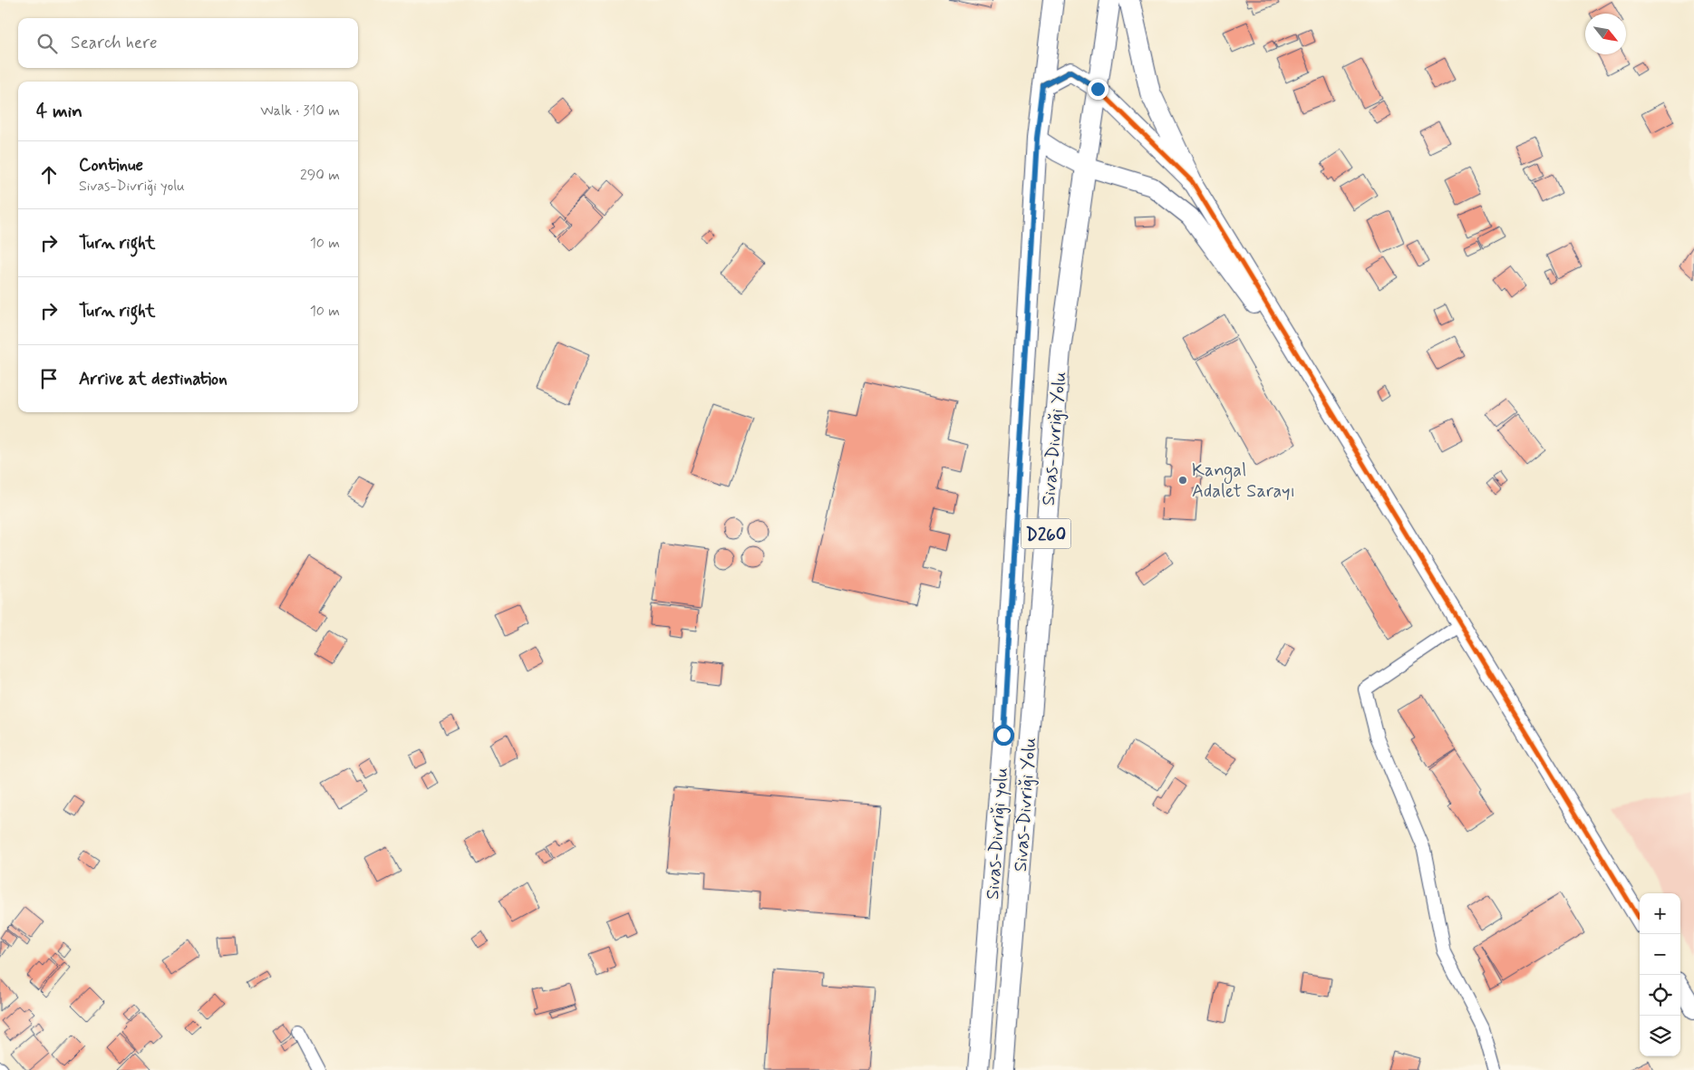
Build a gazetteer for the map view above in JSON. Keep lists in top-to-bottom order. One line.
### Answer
{"streets":{"main road":["Sivas-Divriği Yolu","D260","Sivas-Divriği yolu"]},"places":["Kangal Adalet Sarayı"],"north":"bottom right","page":{"search":"Search here","heading":["4 min","Walk · 310 m"],"list":[["Continue","Sivas-Divriği yolu","290 m"],["Turn right","10 m"],["Turn right","10 m"],"Arrive at destination"],"map_buttons":["+","−"]}}
